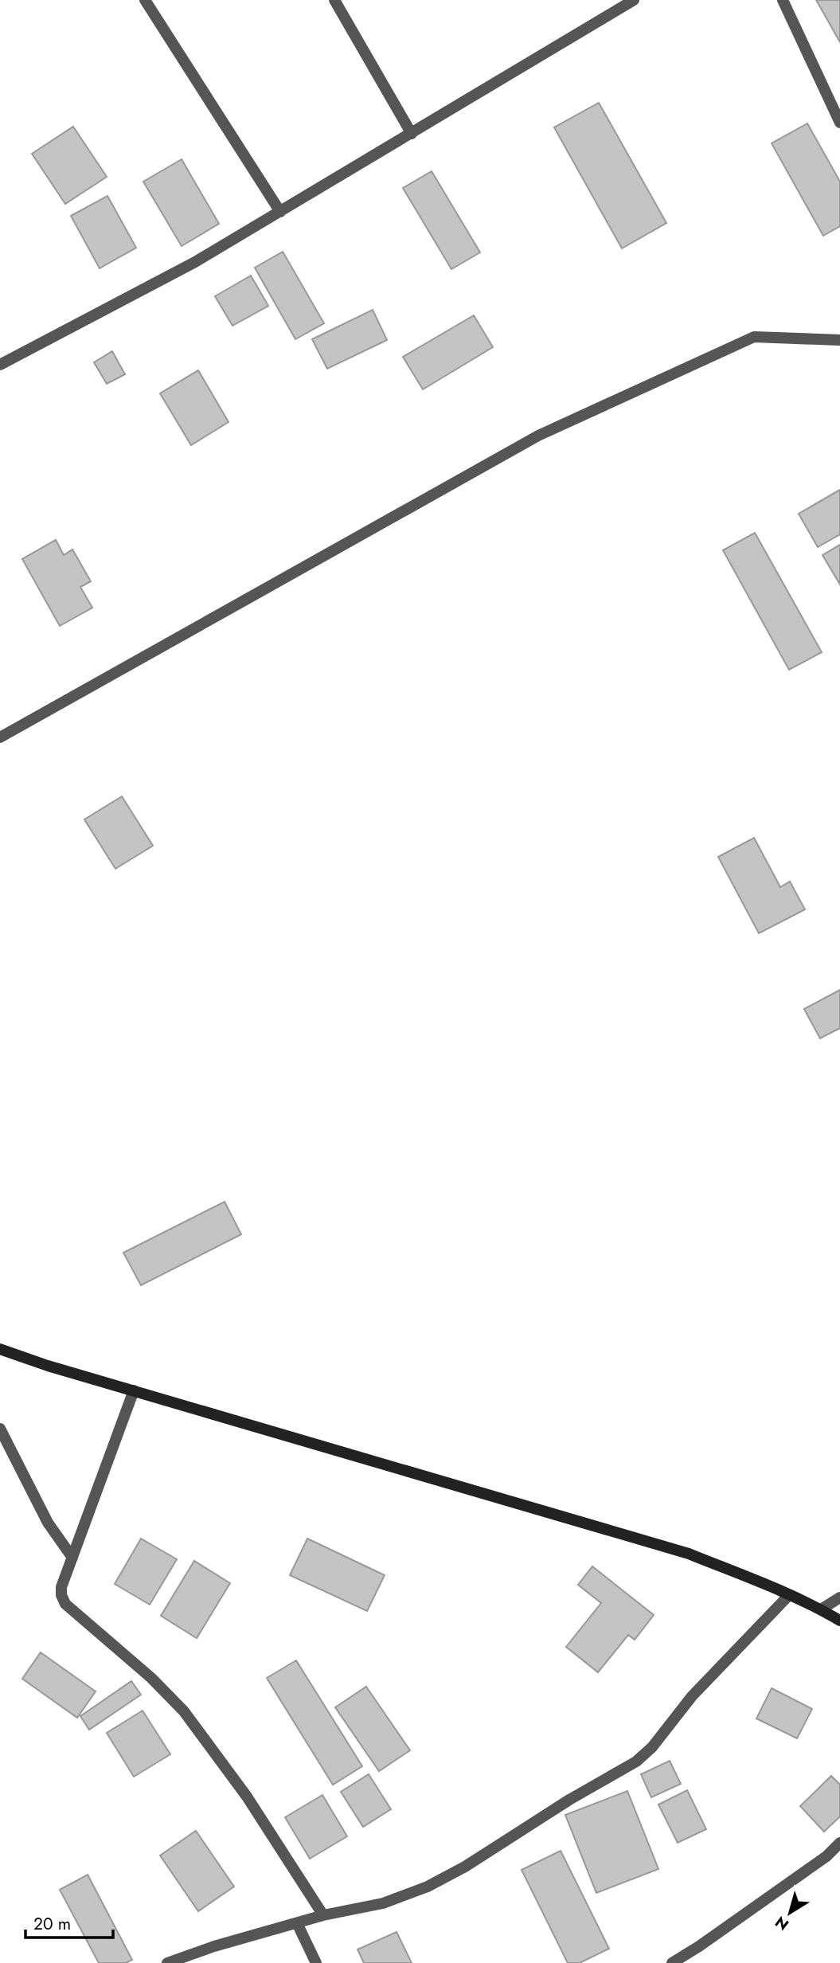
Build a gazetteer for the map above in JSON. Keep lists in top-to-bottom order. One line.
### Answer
{"scale_bar":"20 m","north":"bottom left"}
